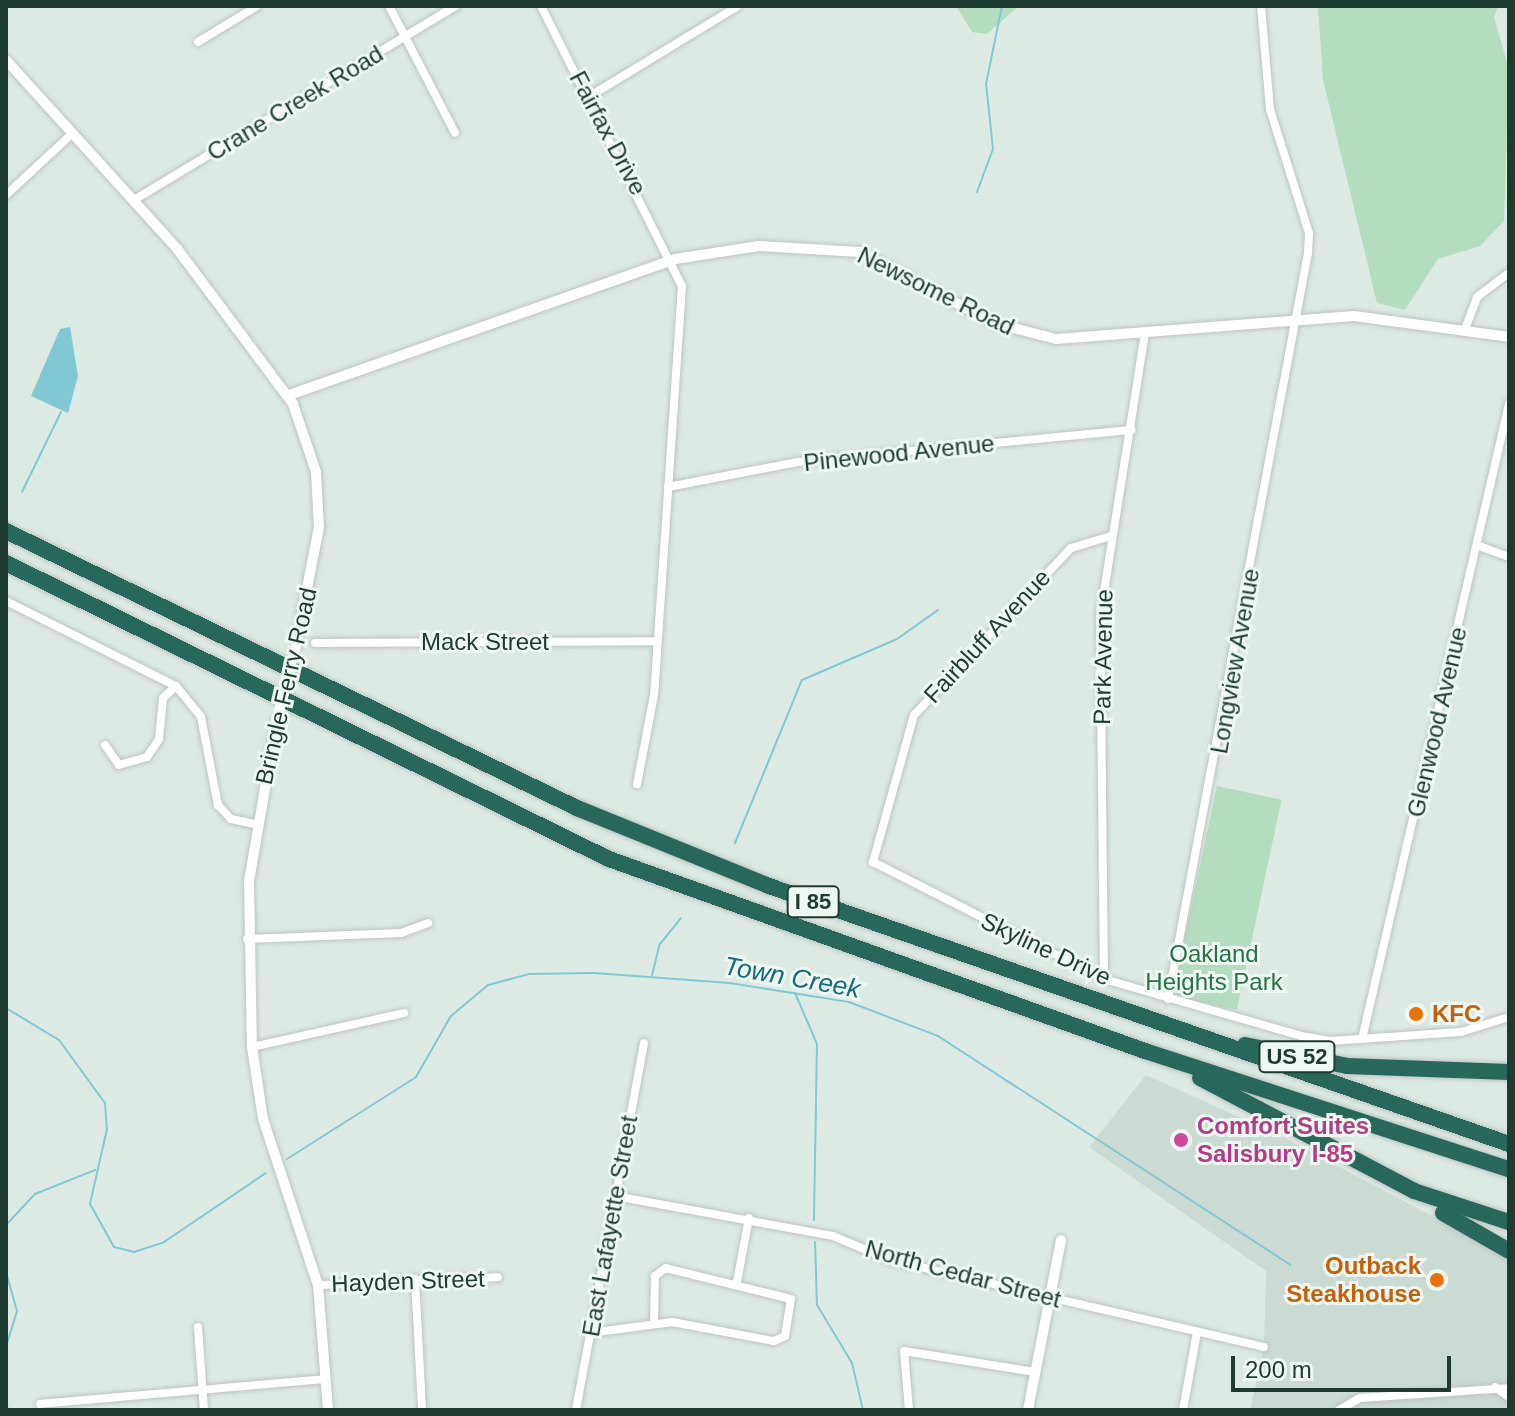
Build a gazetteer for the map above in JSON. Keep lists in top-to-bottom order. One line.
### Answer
{"streets":{"highway":["I 85","US 52"],"street":["Crane Creek Road","Fairfax Drive","Newsome Road","Pinewood Avenue","Fairbluff Avenue","Mack Street","Park Avenue","Longview Avenue","Bringle Ferry Road","Glenwood Avenue","Skyline Drive","East Lafayette Street","North Cedar Street","Hayden Street"]},"crossings":[["Crane Creek Road","Bringle Ferry Road"],["Fairfax Drive","Newsome Road"],["Newsome Road","Park Avenue"],["Newsome Road","Longview Avenue"],["Newsome Road","Bringle Ferry Road"],["Pinewood Avenue","Park Avenue"],["Fairbluff Avenue","Park Avenue"],["Fairbluff Avenue","Skyline Drive"],["Park Avenue","Skyline Drive"],["Longview Avenue","Skyline Drive"],["Bringle Ferry Road","Hayden Street"],["Glenwood Avenue","Skyline Drive"],["I 85","US 52"],["East Lafayette Street","North Cedar Street"]],"water":["Town Creek"],"parks":["Oakland Heights Park"],"places":["KFC","Comfort Suites Salisbury I-85","Outback Steakhouse"],"scale_bar":"200 m"}
